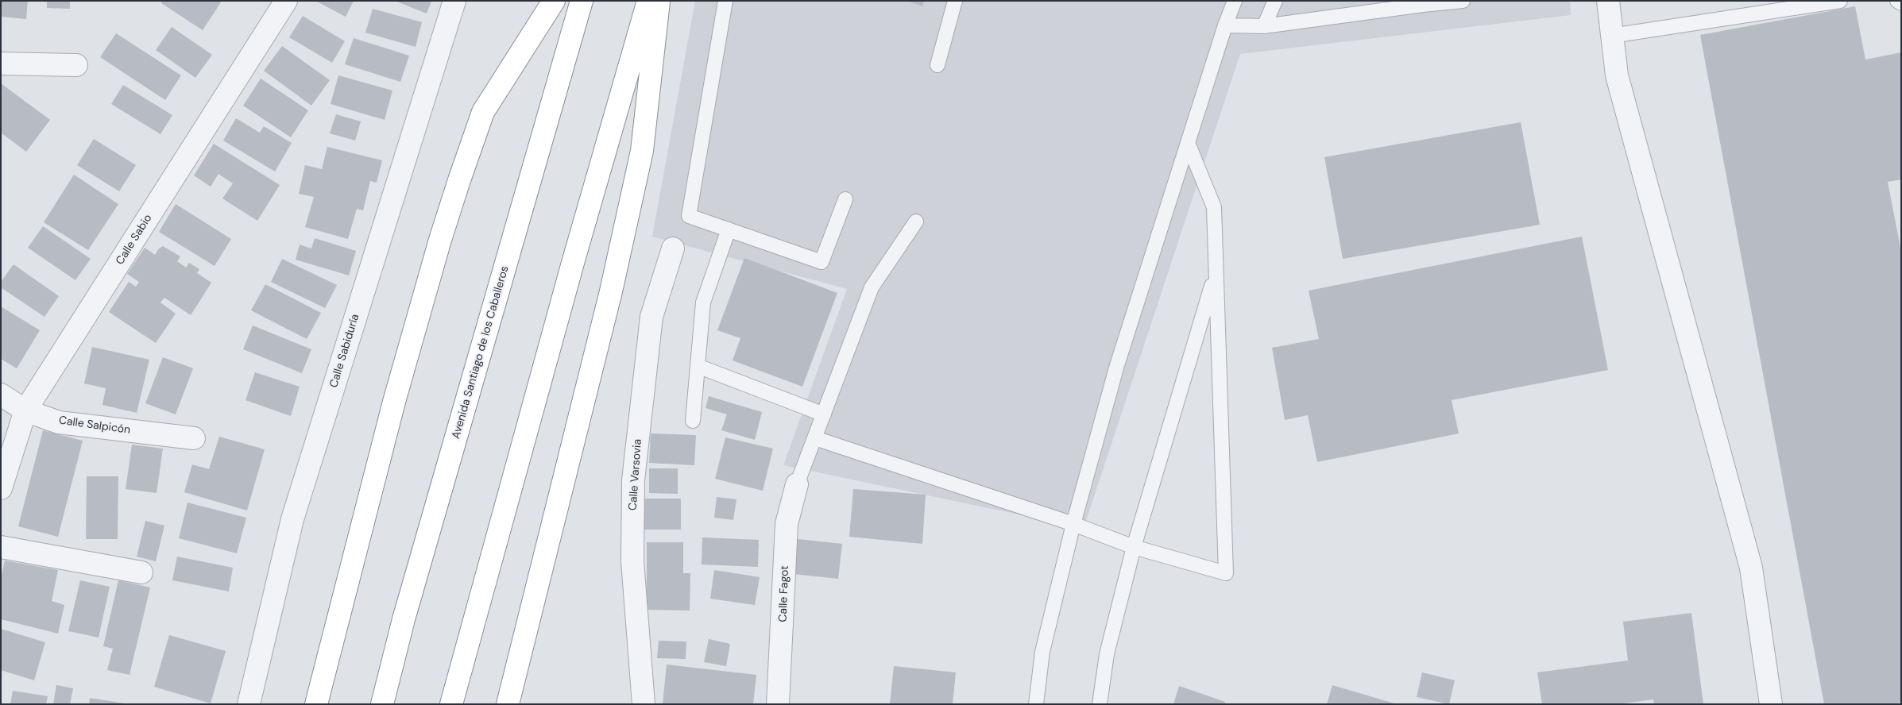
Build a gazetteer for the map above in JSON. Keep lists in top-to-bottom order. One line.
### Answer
{"streets":{"highway":["Avenida Santiago de los Caballeros"],"street":["Calle Sabio","Calle Sabiduría","Calle Salpicón","Calle Varsovia","Calle Fagot"]},"crossings":[["Calle Sabio","Calle Salpicón"]]}
